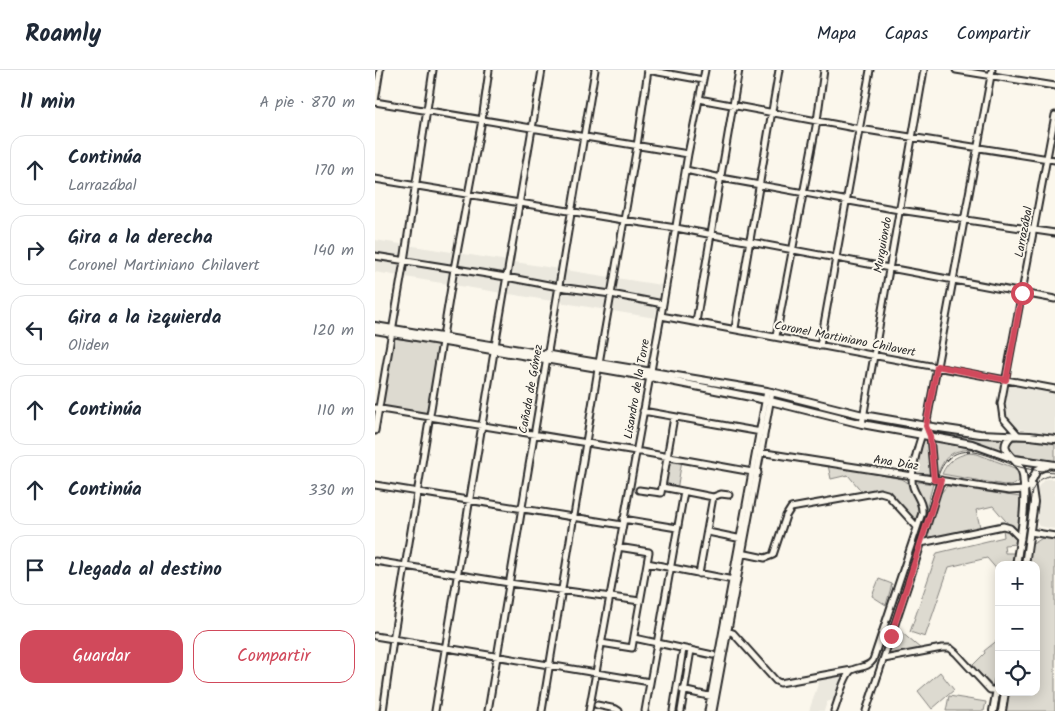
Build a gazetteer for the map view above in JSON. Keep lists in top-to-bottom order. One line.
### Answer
{"streets":{"street":["Larrazábal","Murguiondo","Coronel Martiniano Chilavert","Cañada de Gómez","Lisandro de la Torre","Ana Díaz"]},"crossings":[["Larrazábal","Coronel Martiniano Chilavert"],["Murguiondo","Coronel Martiniano Chilavert"],["Coronel Martiniano Chilavert","Lisandro de la Torre"]],"page":{"header":"Roamly","nav":["Mapa","Capas","Compartir"],"heading":["11 min","A pie · 870 m"],"list":[["Continúa","Larrazábal","170 m"],["Gira a la derecha","Coronel Martiniano Chilavert","140 m"],["Gira a la izquierda","Oliden","120 m"],["Continúa","110 m"],["Continúa","330 m"],"Llegada al destino"],"map_buttons":["+","−"],"buttons":["Guardar","Compartir"]}}
